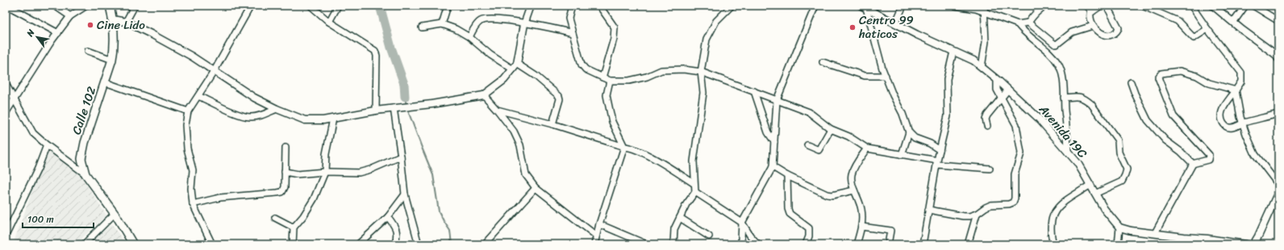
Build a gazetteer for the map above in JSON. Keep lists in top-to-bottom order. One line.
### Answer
{"streets":{"main road":["Calle 102"],"street":["Avenida 19C"]},"places":["Cine Lido","Centro 99 haticos"],"scale_bar":"100 m","north":"top left"}
